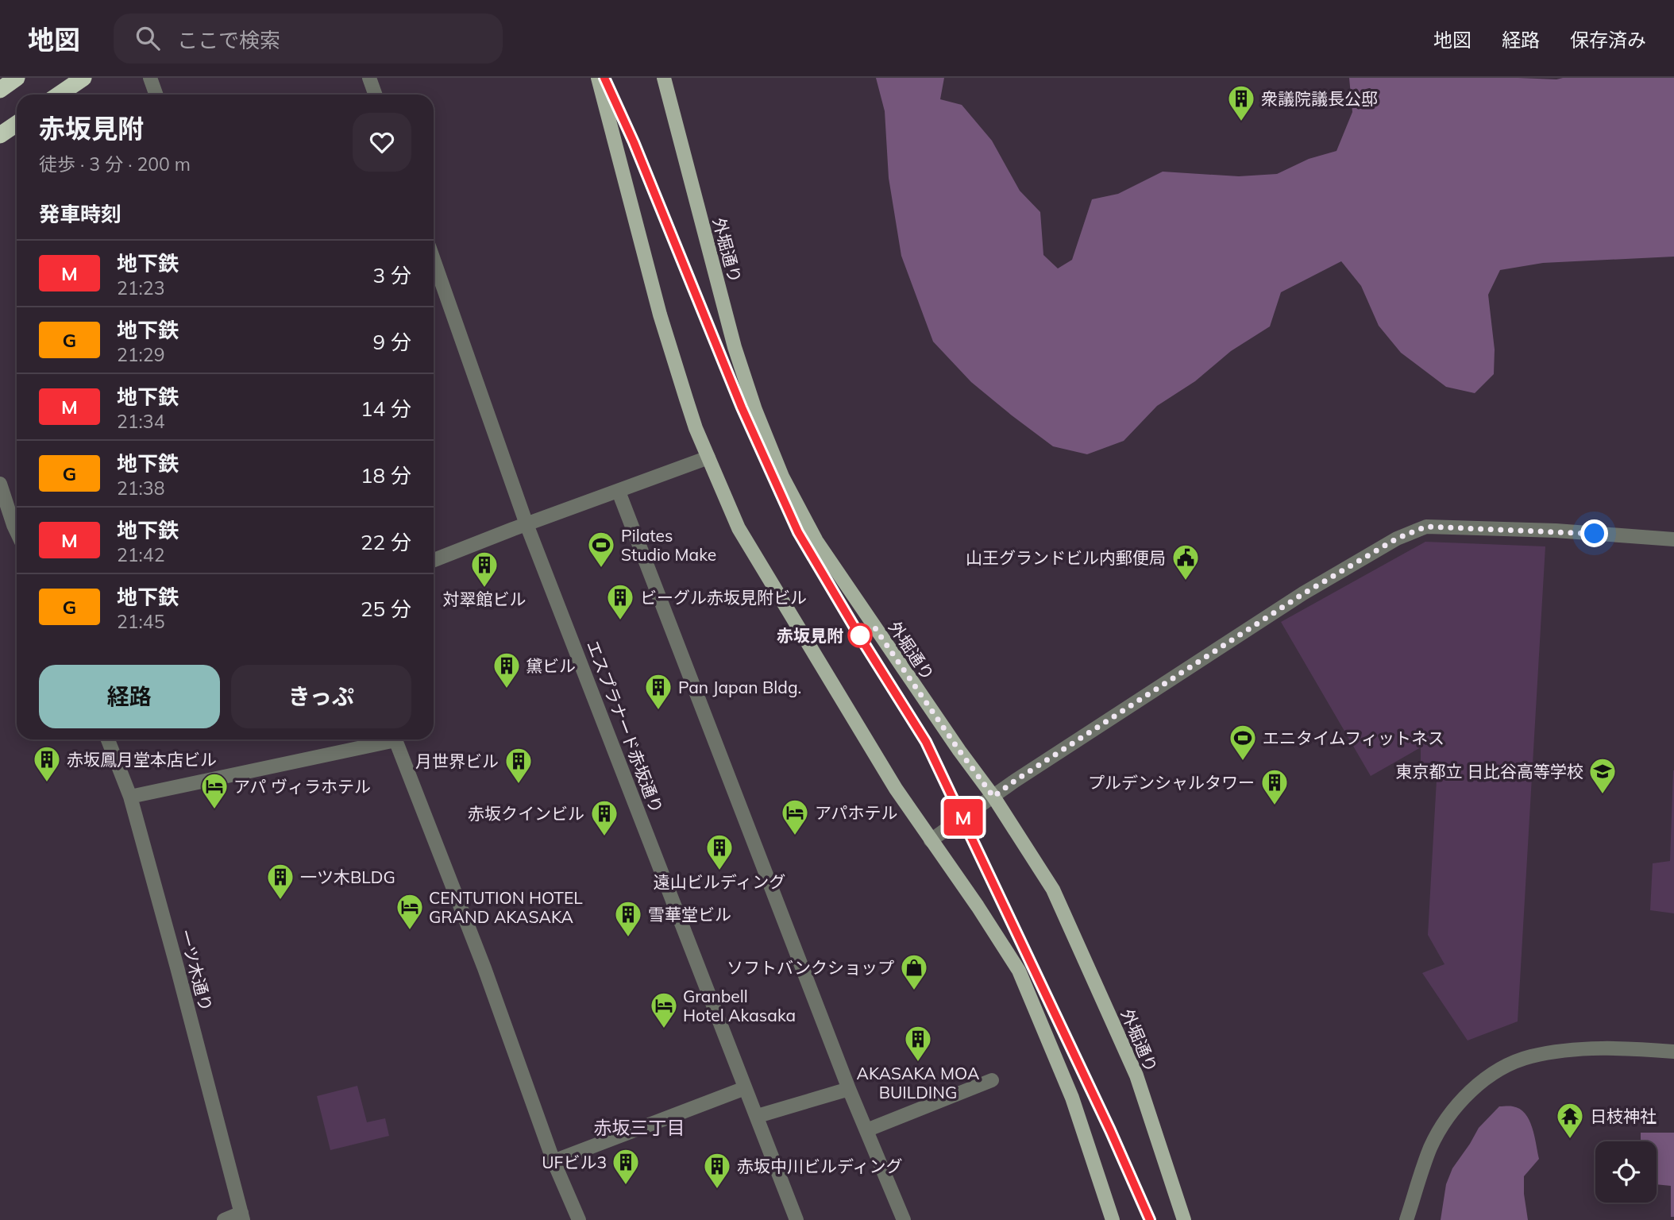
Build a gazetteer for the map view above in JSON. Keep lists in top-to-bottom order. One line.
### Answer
{"streets":{"main road":["外堀通り"],"street":["エスプラナード赤坂通り","一ツ木通り"]},"districts":["赤坂三丁目"],"places":{"building":["衆議院議長公邸","対翠館ビル","ビーグル赤坂見附ビル","黛ビル","Pan Japan Bldg.","赤坂鳳月堂本店ビル","月世界ビル","プルデンシャルタワー","赤坂クインビル","遠山ビルディング","一ツ木BLDG","雪華堂ビル","AKASAKA MOA BUILDING","UFビル3","赤坂中川ビルディング"],"sports":["Pilates Studio Make","エニタイムフィットネス"],"public building":["山王グランドビル内郵便局"],"other":["赤坂見附"],"school or university":["東京都立 日比谷高等学校"],"hotel":["アパ ヴィラホテル","アパホテル","CENTUTION HOTEL GRAND AKASAKA","Granbell Hotel Akasaka"],"shop":["ソフトバンクショップ"],"temple":["日枝神社"]},"lines":["metro line M"],"page":{"header":"地図","search":"ここで検索","nav":["地図","経路","保存済み"],"on_map":"M","heading":[["赤坂見附","徒歩 · 3 分 · 200 m"],"発車時刻"],"list":[{"mark":"M","name":"地下鉄","note":"21:23","value":"3 分"},{"mark":"G","name":"地下鉄","note":"21:29","value":"9 分"},{"mark":"M","name":"地下鉄","note":"21:34","value":"14 分"},{"mark":"G","name":"地下鉄","note":"21:38","value":"18 分"},{"mark":"M","name":"地下鉄","note":"21:42","value":"22 分"},{"mark":"G","name":"地下鉄","note":"21:45","value":"25 分"}],"buttons":["経路","きっぷ"]}}
